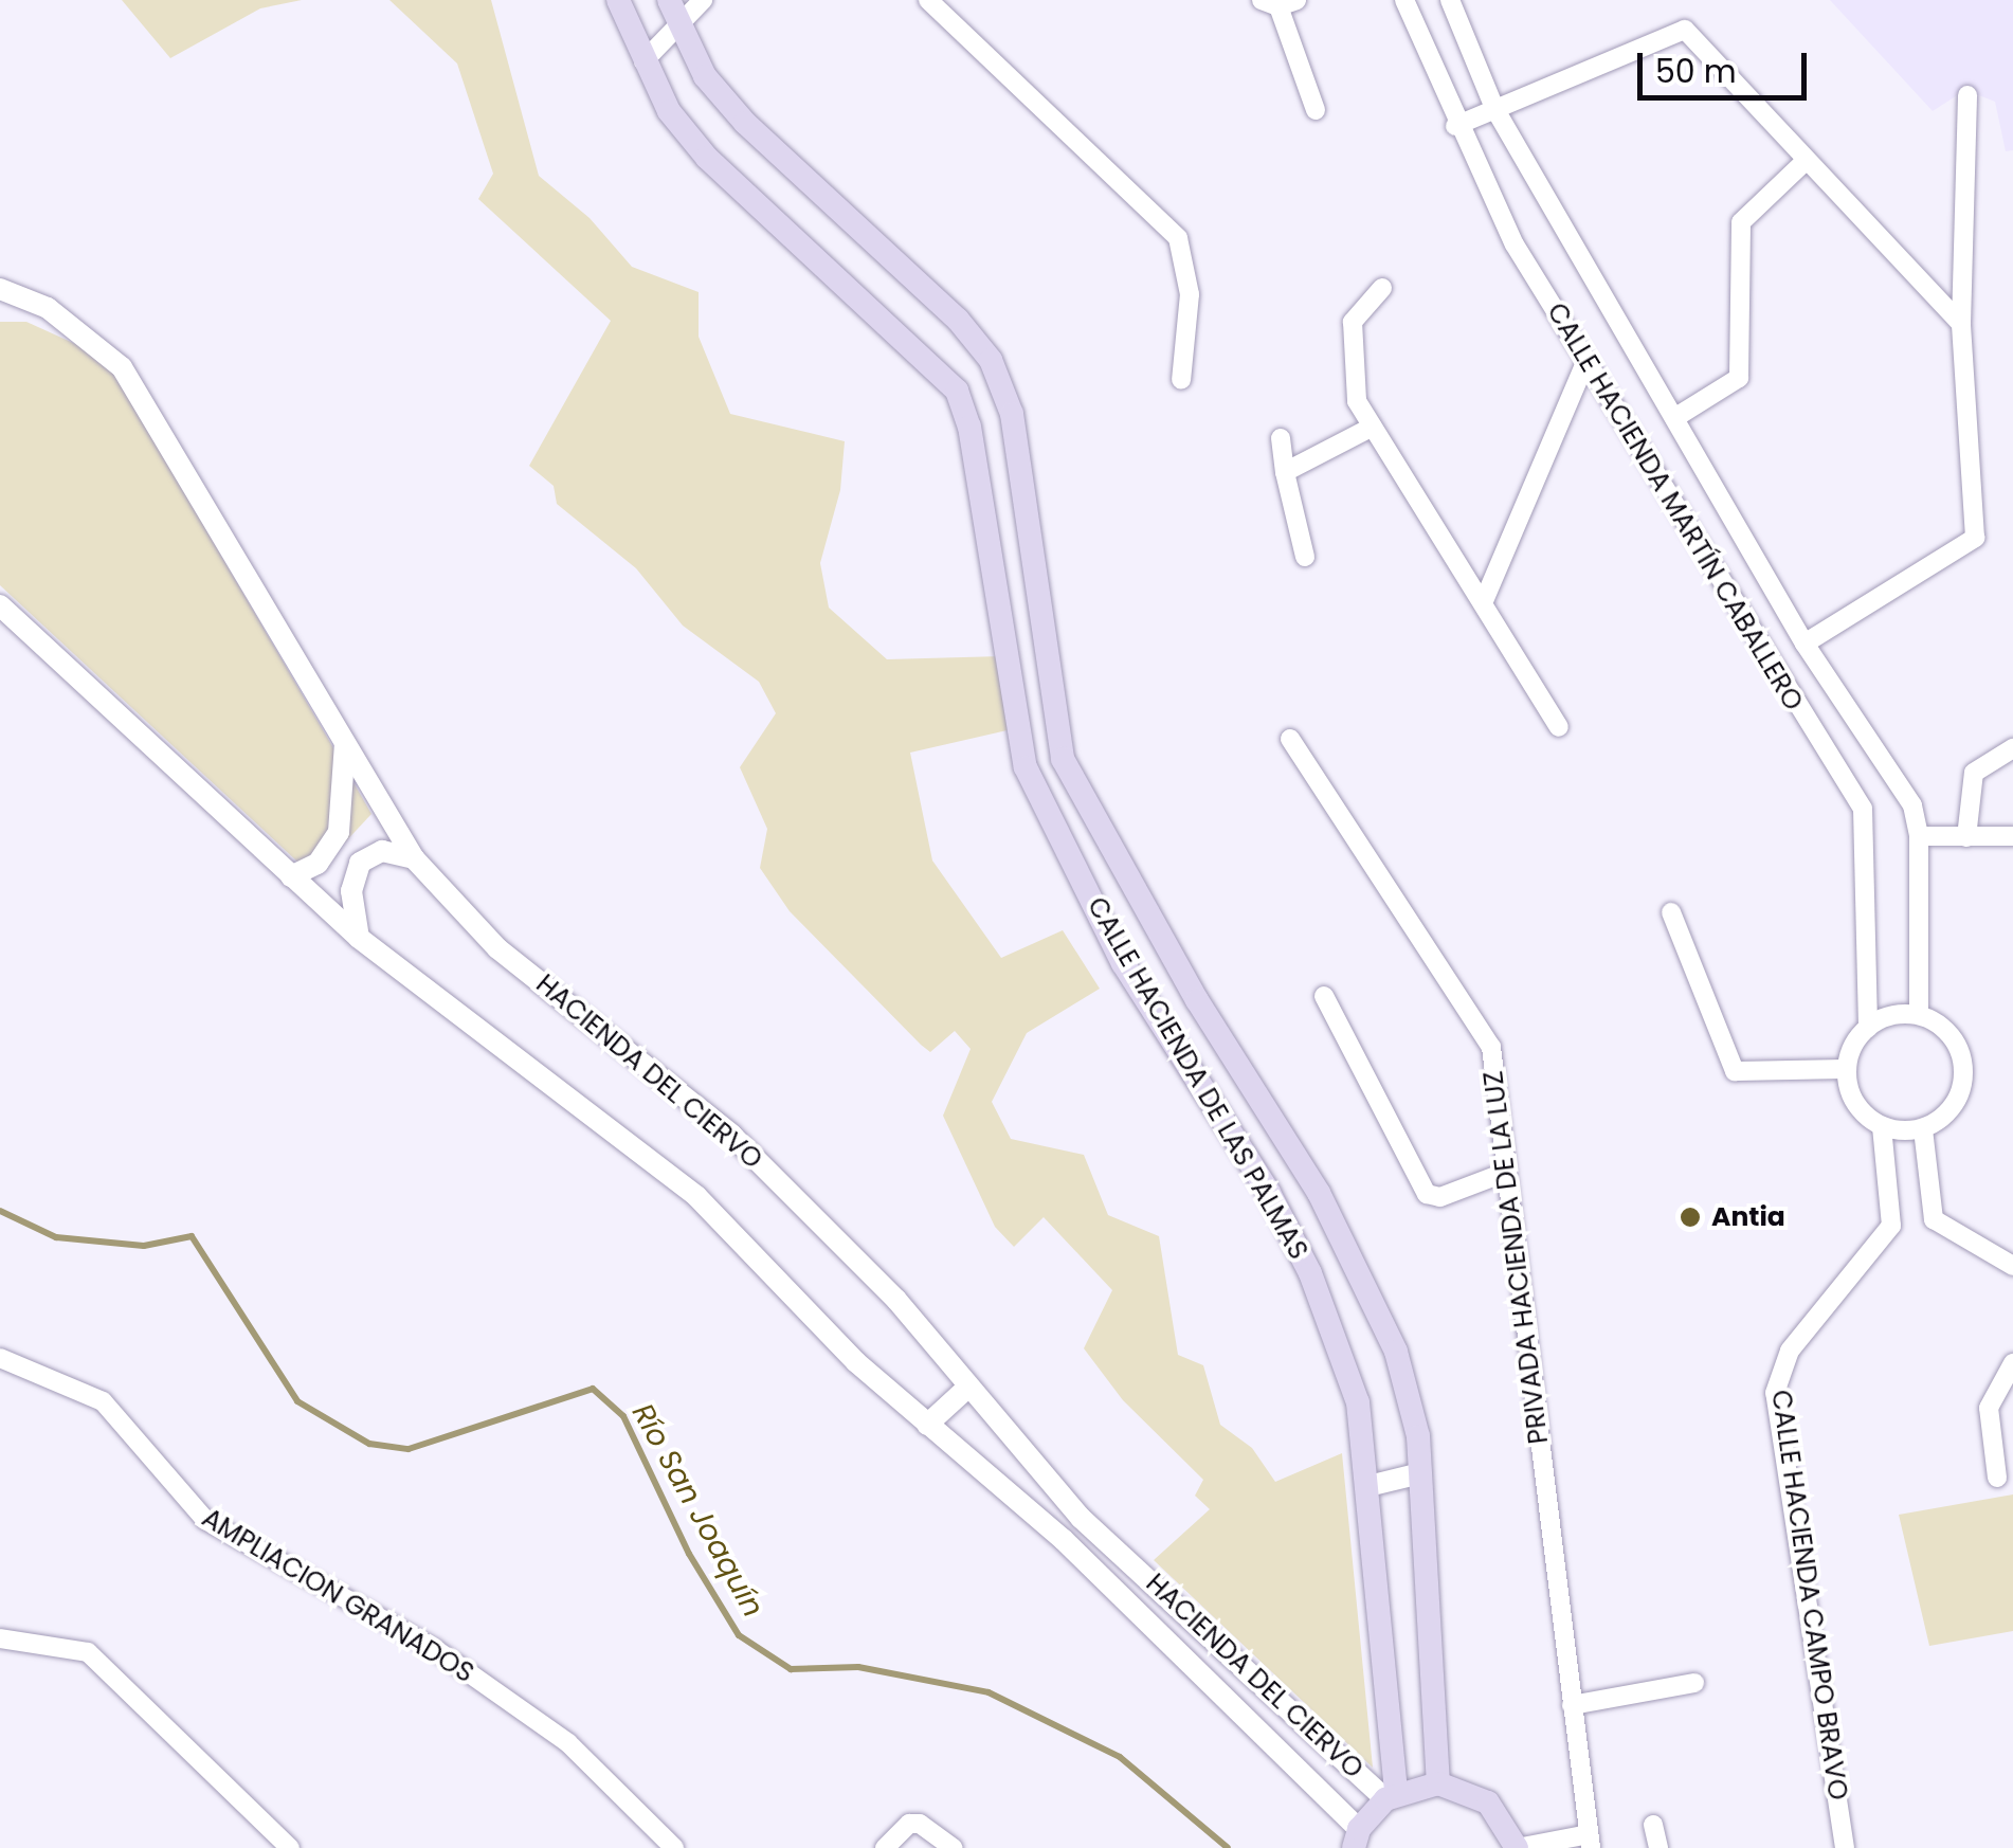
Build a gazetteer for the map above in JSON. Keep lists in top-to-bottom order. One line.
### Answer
{"streets":{"main road":["CALLE HACIENDA DE LAS PALMAS"],"street":["CALLE HACIENDA MARTÍN CABALLERO","HACIENDA DEL CIERVO","PRIVADA HACIENDA DE LA LUZ","CALLE HACIENDA CAMPO BRAVO","AMPLIACION GRANADOS"]},"crossings":[["CALLE HACIENDA MARTÍN CABALLERO","CALLE HACIENDA CAMPO BRAVO"],["HACIENDA DEL CIERVO","CALLE HACIENDA DE LAS PALMAS"]],"water":["Río San Joaquín"],"places":["Antia"],"scale_bar":"50 m"}
